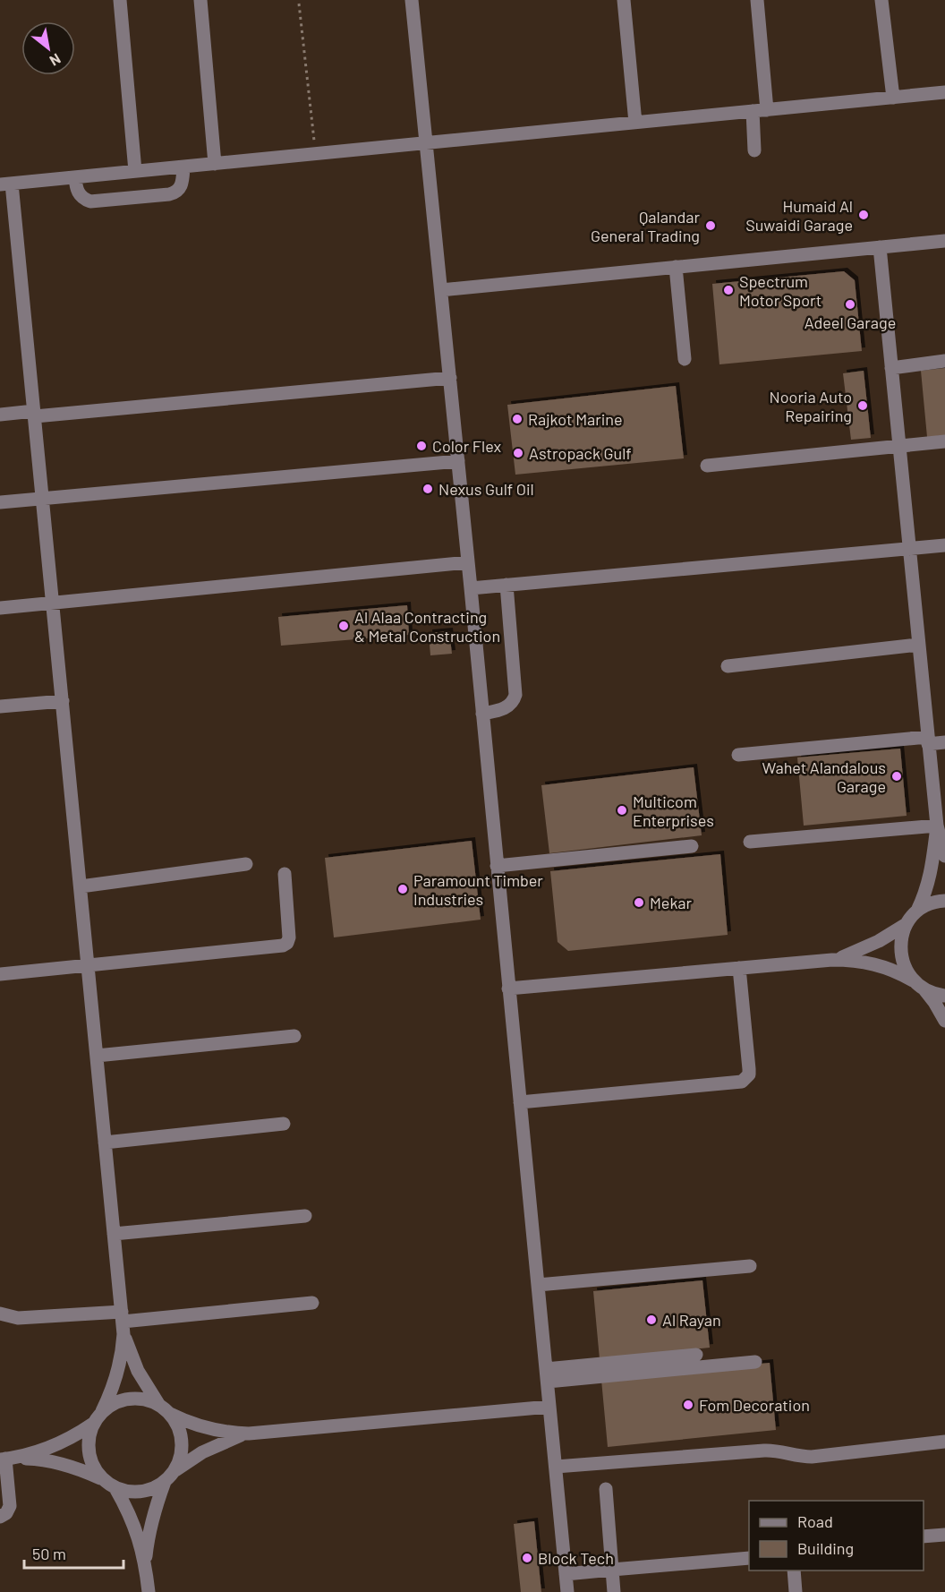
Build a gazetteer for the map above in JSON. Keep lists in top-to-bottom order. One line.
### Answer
{"places":["Humaid Al Suwaidi Garage","Qalandar General Trading","Spectrum Motor Sport","Adeel Garage","Nooria Auto Repairing","Rajkot Marine","Color Flex","Astropack Gulf","Nexus Gulf Oil","Al Alaa Contracting & Metal Construction","Wahet Alandalous Garage","Multicom Enterprises","Paramount Timber Industries","Mekar","Al Rayan","Fom Decoration","Block Tech"],"legend":["Road","Building"],"scale_bar":"50 m","north":"bottom right"}
